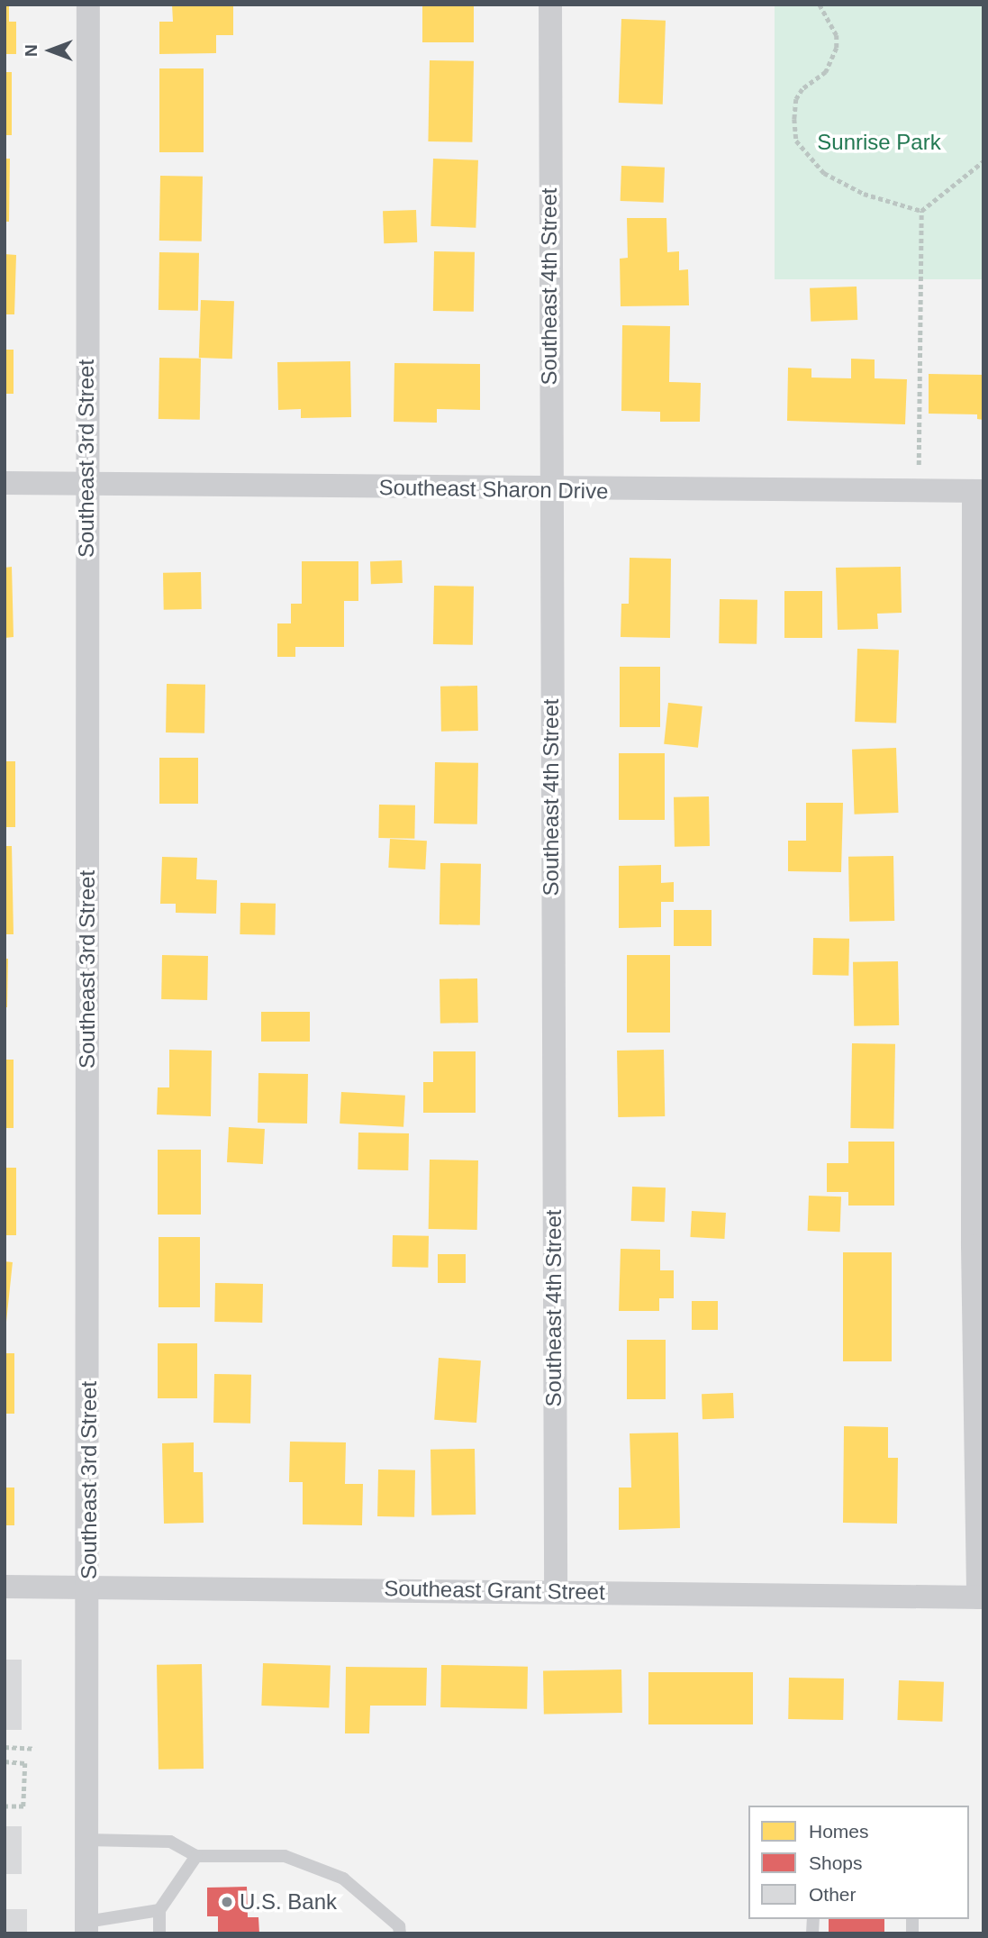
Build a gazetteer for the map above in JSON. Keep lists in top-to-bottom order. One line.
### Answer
{"streets":{"street":["Southeast 4th Street","Southeast 3rd Street","Southeast Sharon Drive","Southeast Grant Street"]},"crossings":[["Southeast 4th Street","Southeast Sharon Drive"],["Southeast 4th Street","Southeast Grant Street"],["Southeast 3rd Street","Southeast Sharon Drive"],["Southeast 3rd Street","Southeast Grant Street"]],"parks":["Sunrise Park"],"places":["U.S. Bank"],"legend":["Homes","Shops","Other"],"north":"left"}
